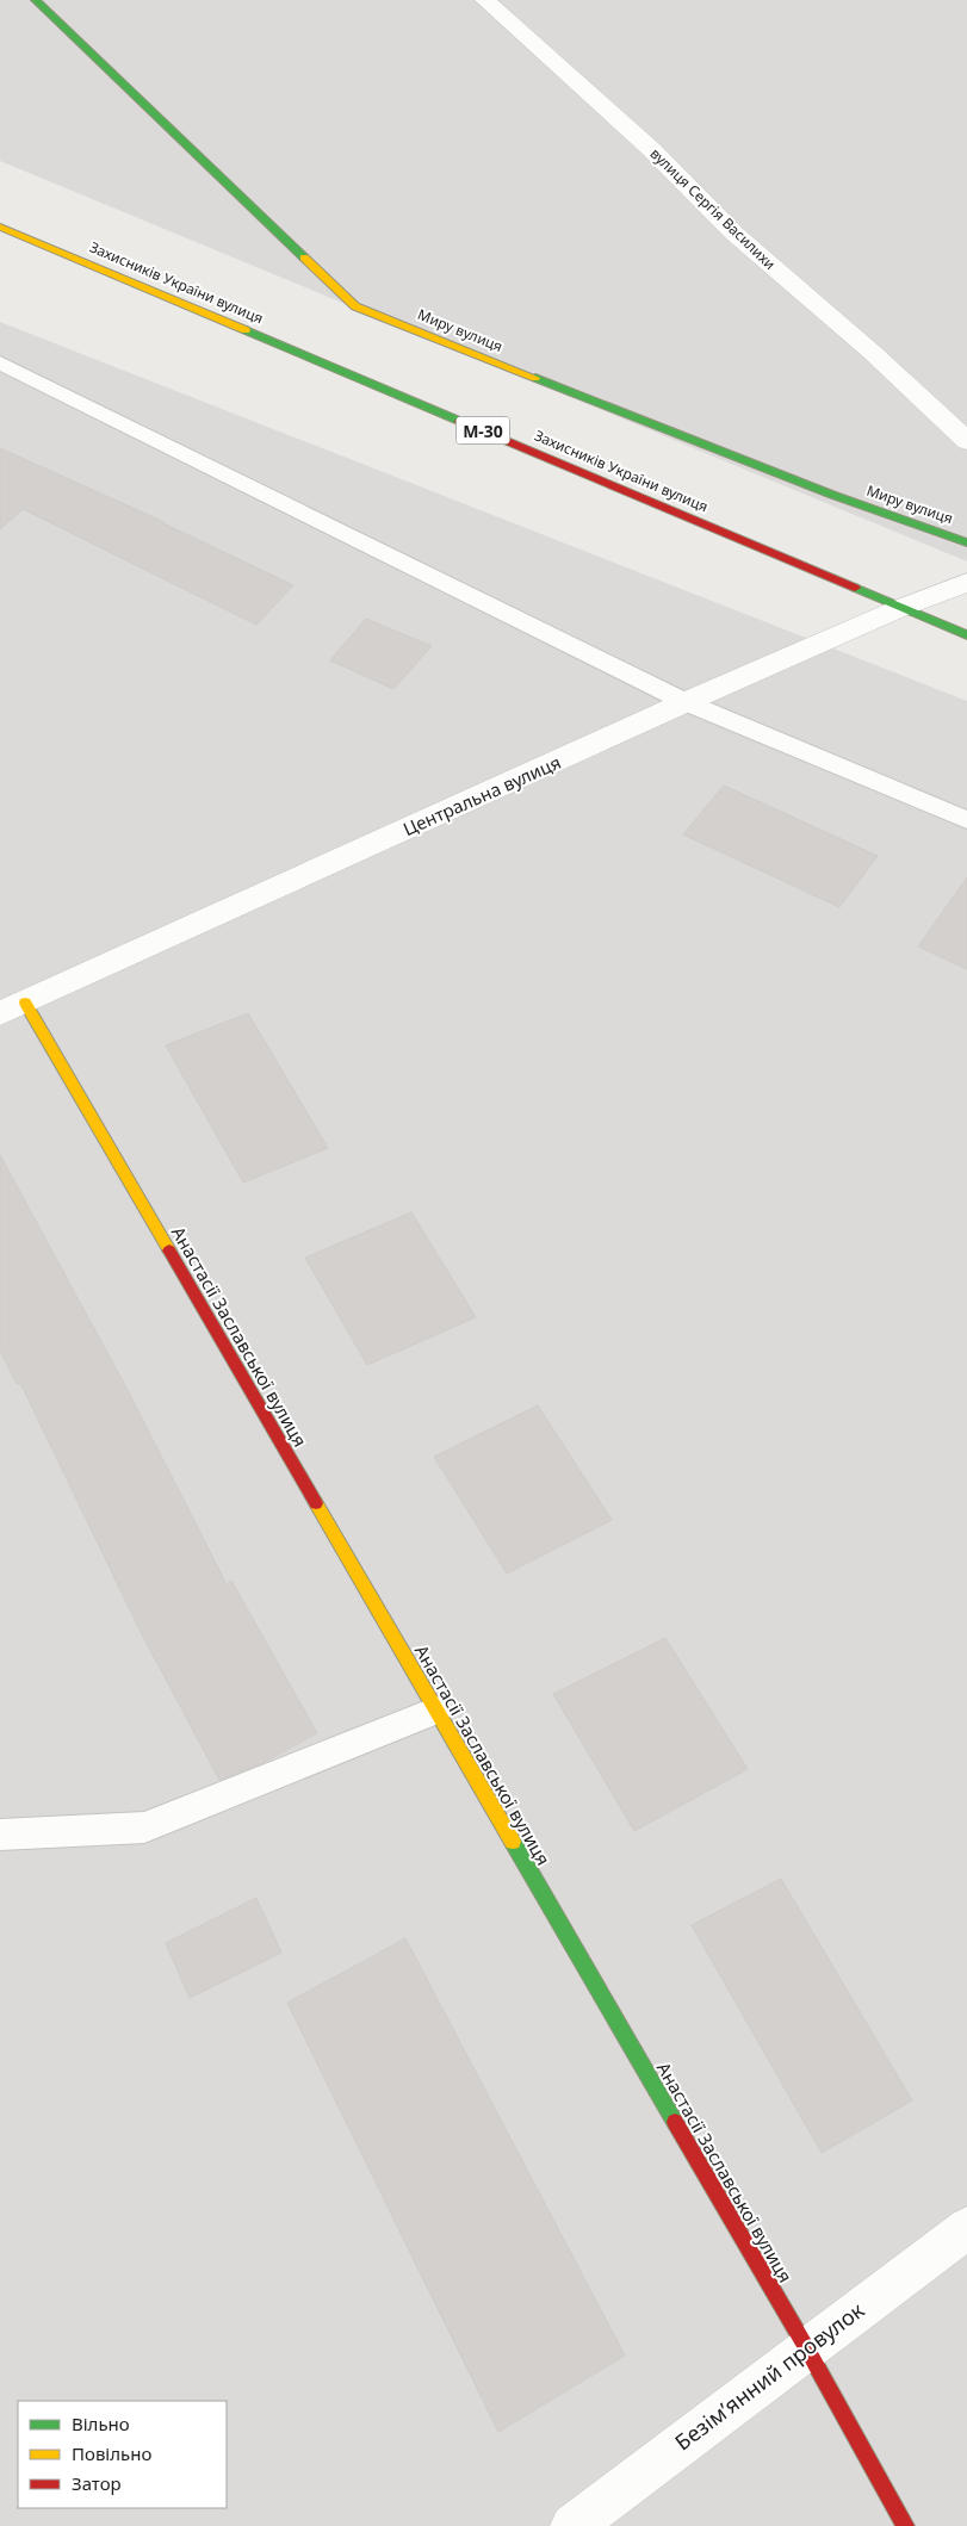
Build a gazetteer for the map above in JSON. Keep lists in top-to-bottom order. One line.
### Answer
{"streets":{"main road":["Захисників України вулиця","Миру вулиця","М-30","Анастасії Заславської вулиця"],"street":["вулиця Сергія Василихи","Центральна вулиця","Безімʼянний провулок"]},"crossings":[["Захисників України вулиця","Центральна вулиця"],["Центральна вулиця","Анастасії Заславської вулиця"],["Анастасії Заславської вулиця","Безімʼянний провулок"]],"legend":["Вільно","Повільно","Затор"]}
